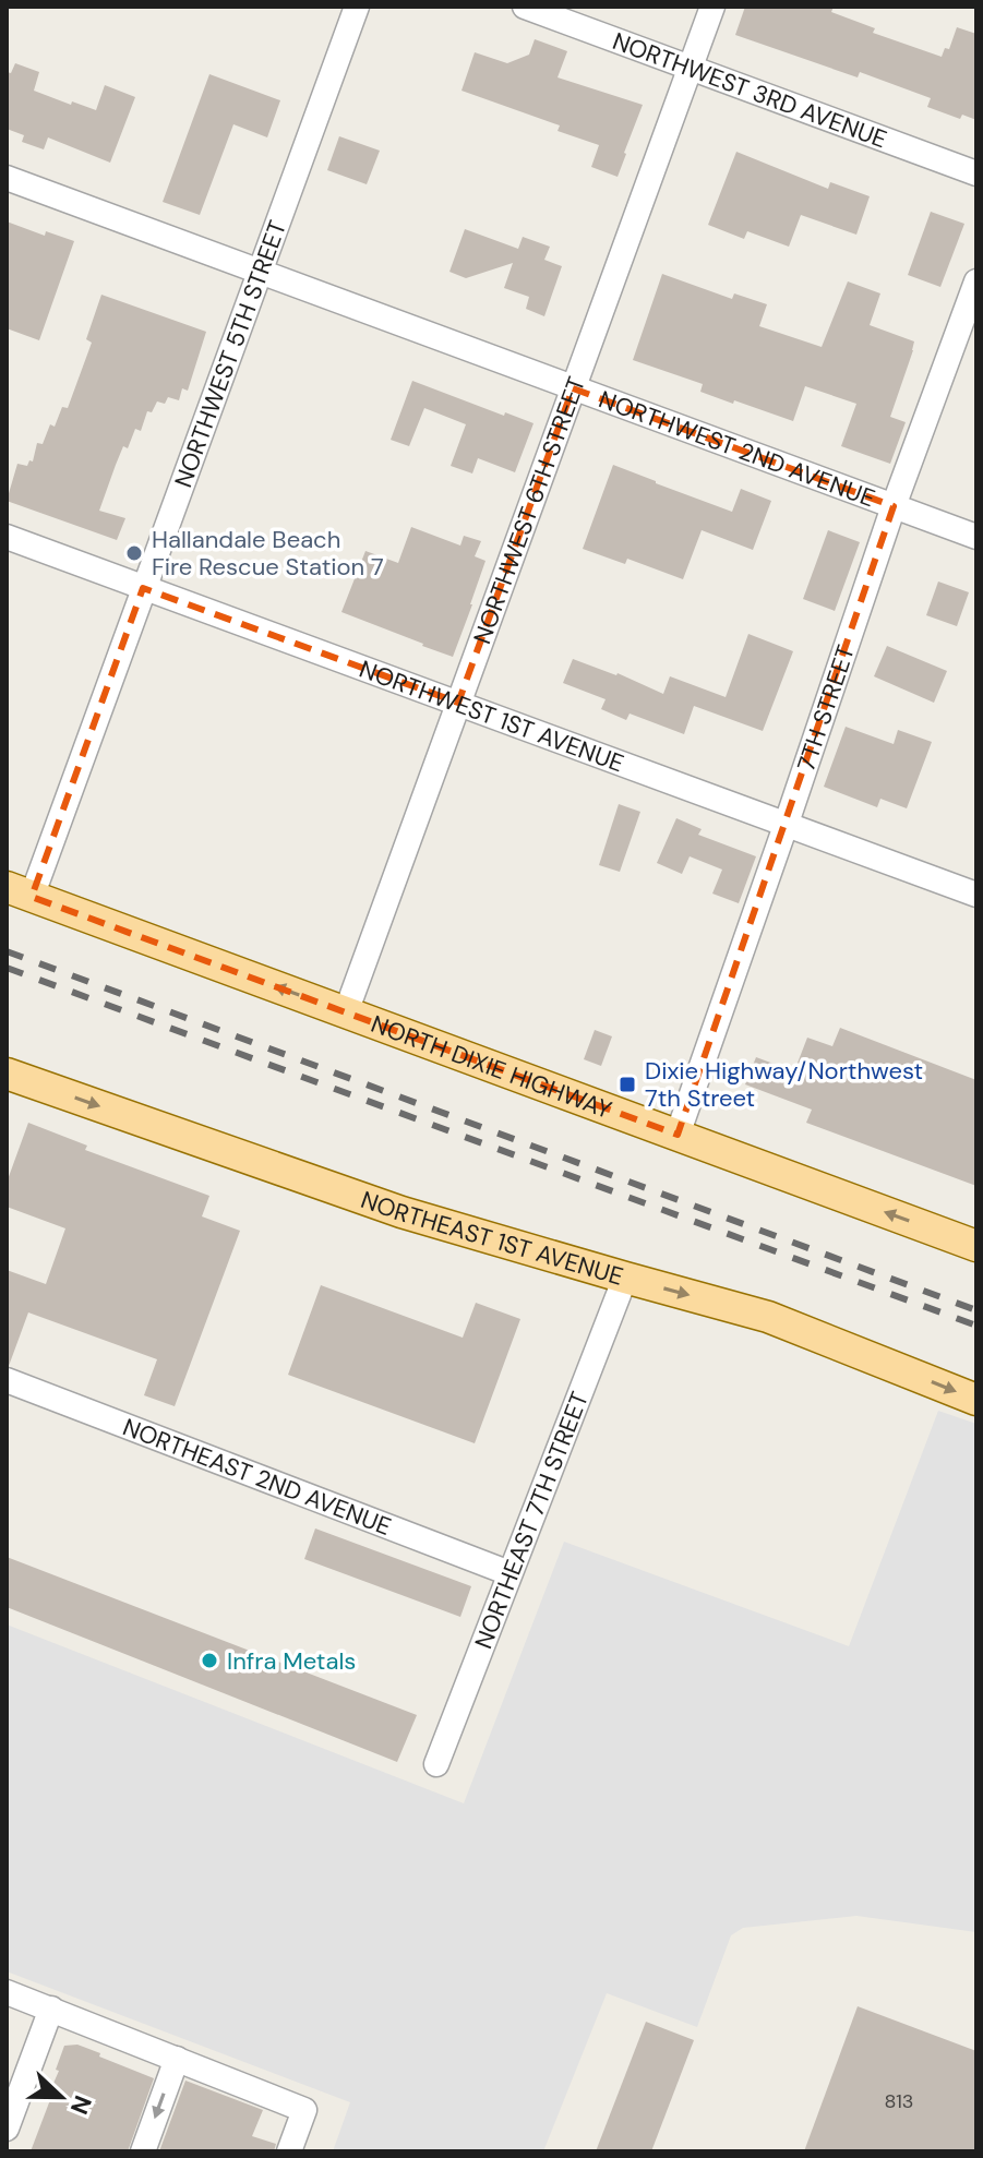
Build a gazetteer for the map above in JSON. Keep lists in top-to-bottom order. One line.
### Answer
{"streets":{"main road":["NORTH DIXIE HIGHWAY","NORTHEAST 1ST AVENUE"],"street":["NORTHWEST 3RD AVENUE","NORTHWEST 5TH STREET","NORTHWEST 2ND AVENUE","NORTHWEST 6TH STREET","7TH STREET","NORTHWEST 1ST AVENUE","NORTHEAST 2ND AVENUE","NORTHEAST 7TH STREET"]},"crossings":[["NORTHWEST 3RD AVENUE","NORTHWEST 6TH STREET"],["NORTHWEST 5TH STREET","NORTHWEST 2ND AVENUE"],["NORTHWEST 5TH STREET","NORTHWEST 1ST AVENUE"],["NORTHWEST 5TH STREET","NORTH DIXIE HIGHWAY"],["NORTHWEST 2ND AVENUE","NORTHWEST 6TH STREET"],["NORTHWEST 2ND AVENUE","7TH STREET"],["NORTHWEST 6TH STREET","NORTHWEST 1ST AVENUE"],["NORTHWEST 6TH STREET","NORTH DIXIE HIGHWAY"],["7TH STREET","NORTHWEST 1ST AVENUE"],["7TH STREET","NORTH DIXIE HIGHWAY"],["NORTHEAST 1ST AVENUE","NORTHEAST 7TH STREET"],["NORTHEAST 2ND AVENUE","NORTHEAST 7TH STREET"]],"one_way":["NORTH DIXIE HIGHWAY","NORTHEAST 1ST AVENUE"],"places":{"other":["Hallandale Beach Fire Rescue Station 7","Infra Metals"],"transit":["Dixie Highway/Northwest 7th Street"]},"house_numbers":["813"],"north":"right"}
